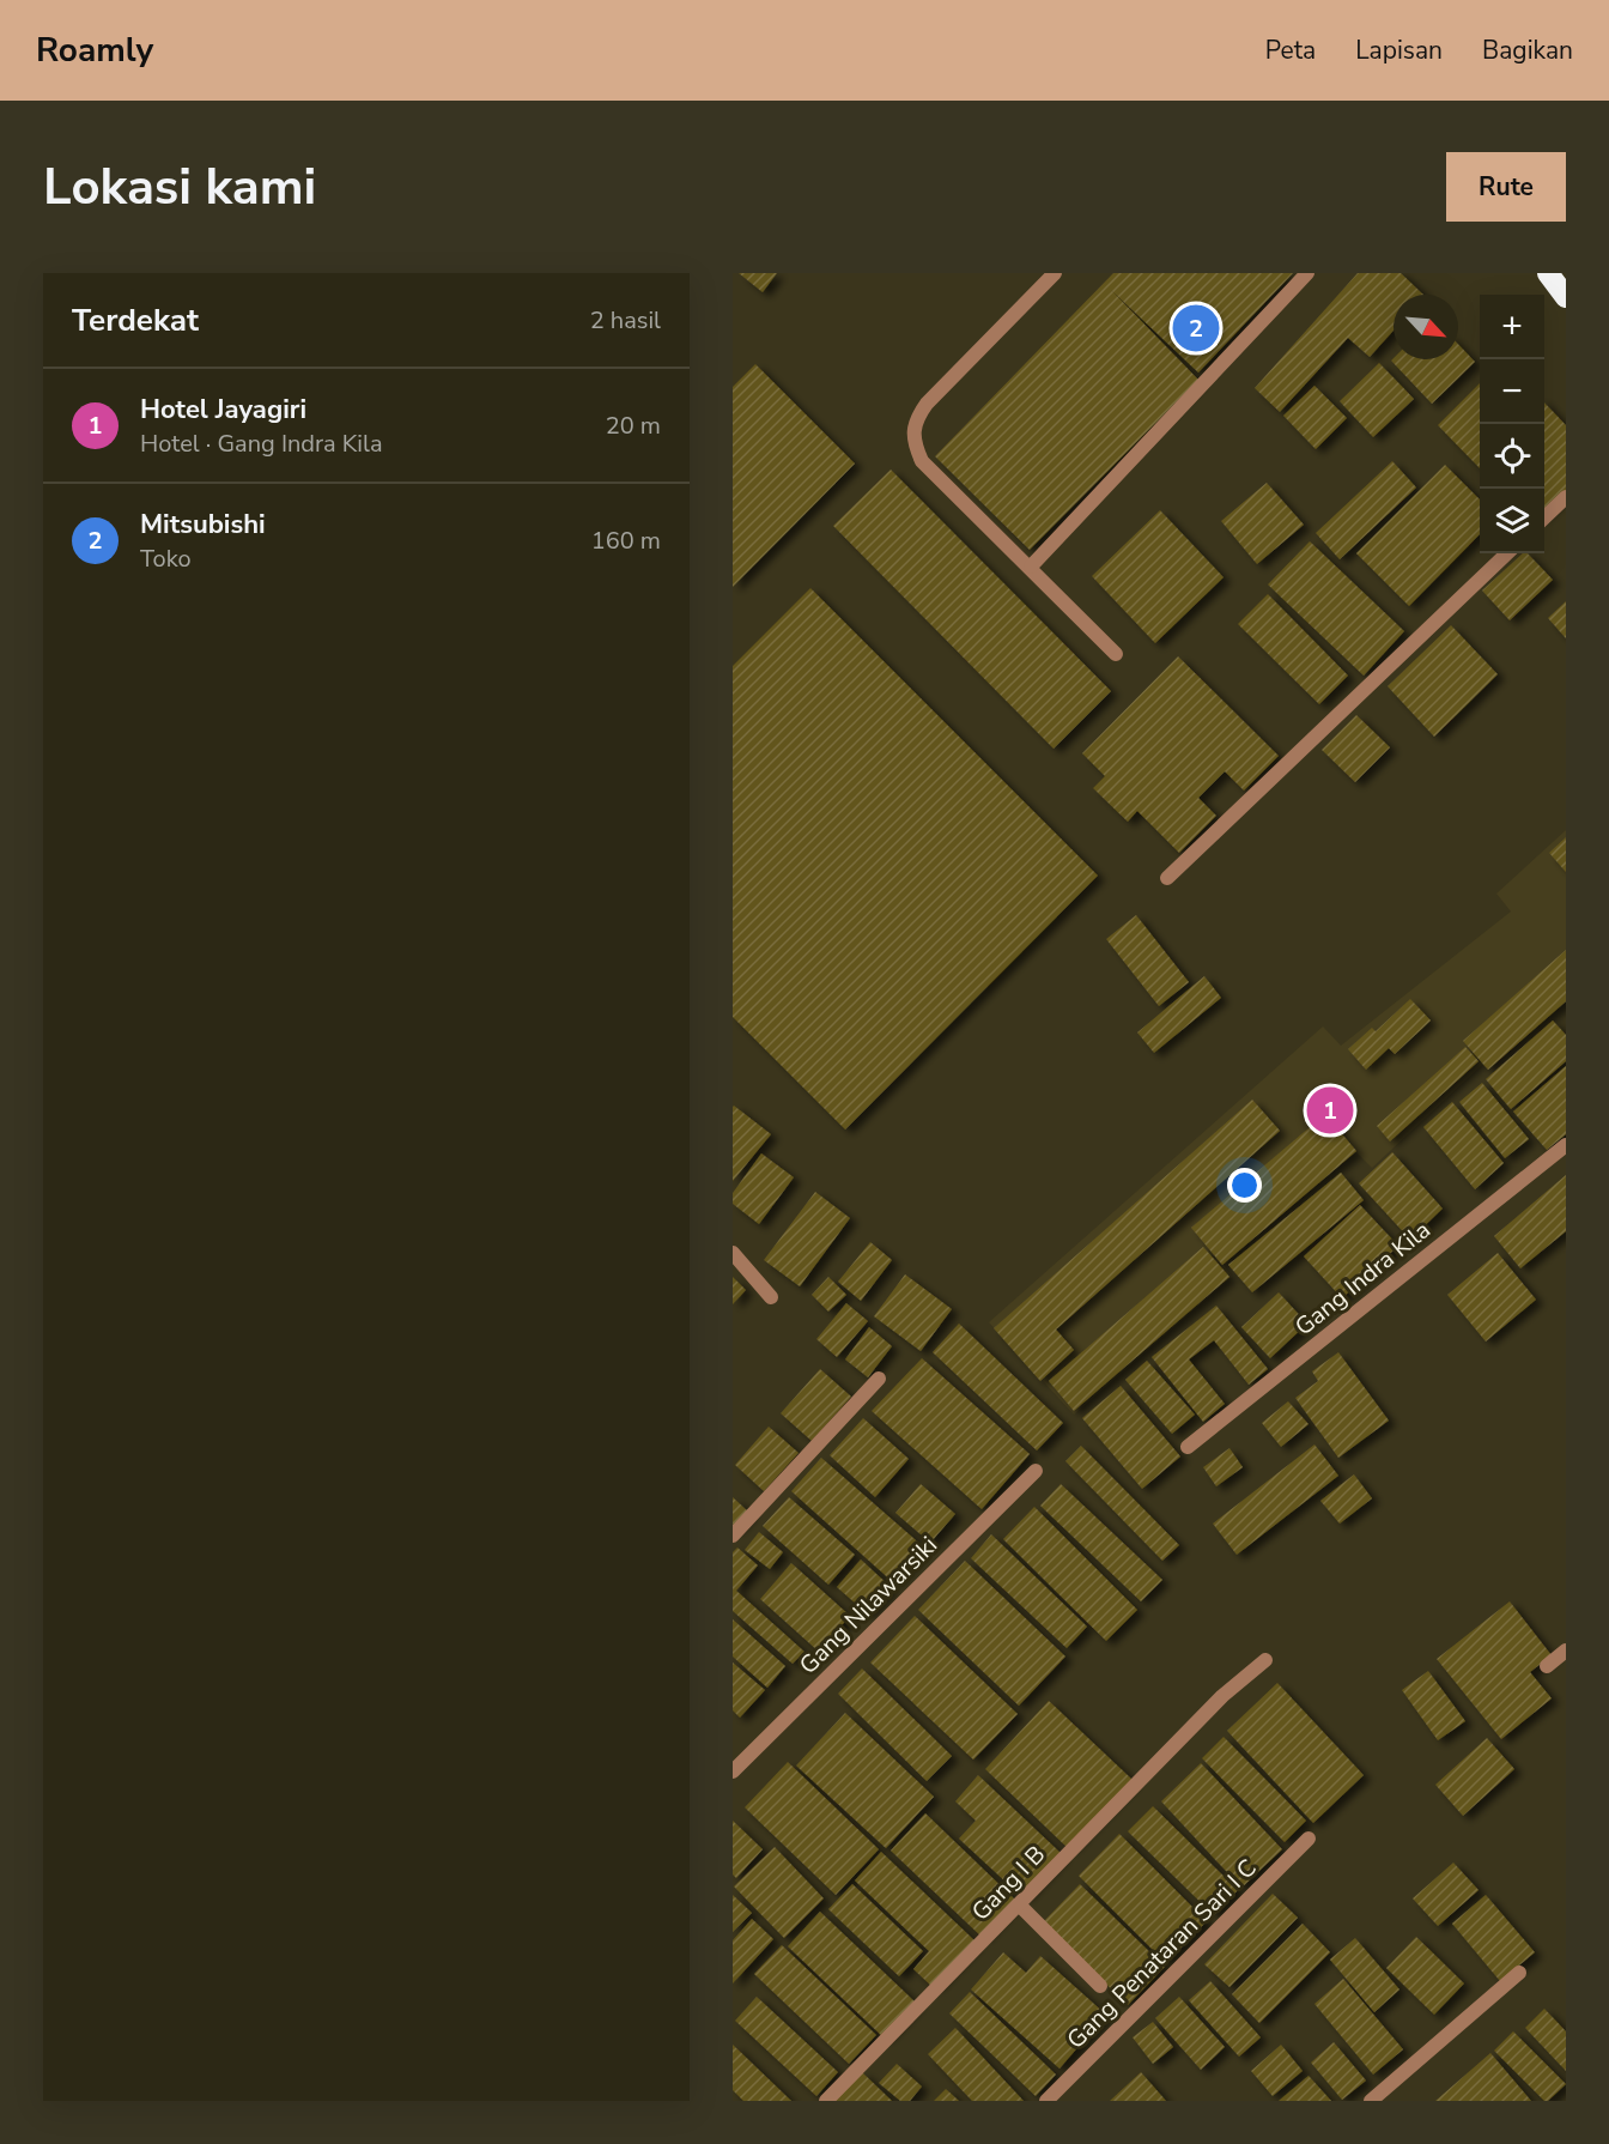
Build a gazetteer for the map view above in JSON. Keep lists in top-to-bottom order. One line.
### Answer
{"streets":{"street":["Gang Indra Kila","Gang Nilawarsiki","Gang I B","Gang Penataran Sari I C"]},"north":"bottom right","page":{"header":"Roamly","nav":["Peta","Lapisan","Bagikan"],"buttons":"Rute","title":"Lokasi kami","heading":["Terdekat","2 hasil"],"map_buttons":["+","−"],"pins":["2","1"],"list":[{"mark":"1","name":"Hotel Jayagiri","note":"Hotel · Gang Indra Kila","value":"20 m"},{"mark":"2","name":"Mitsubishi","note":"Toko","value":"160 m"}]}}
